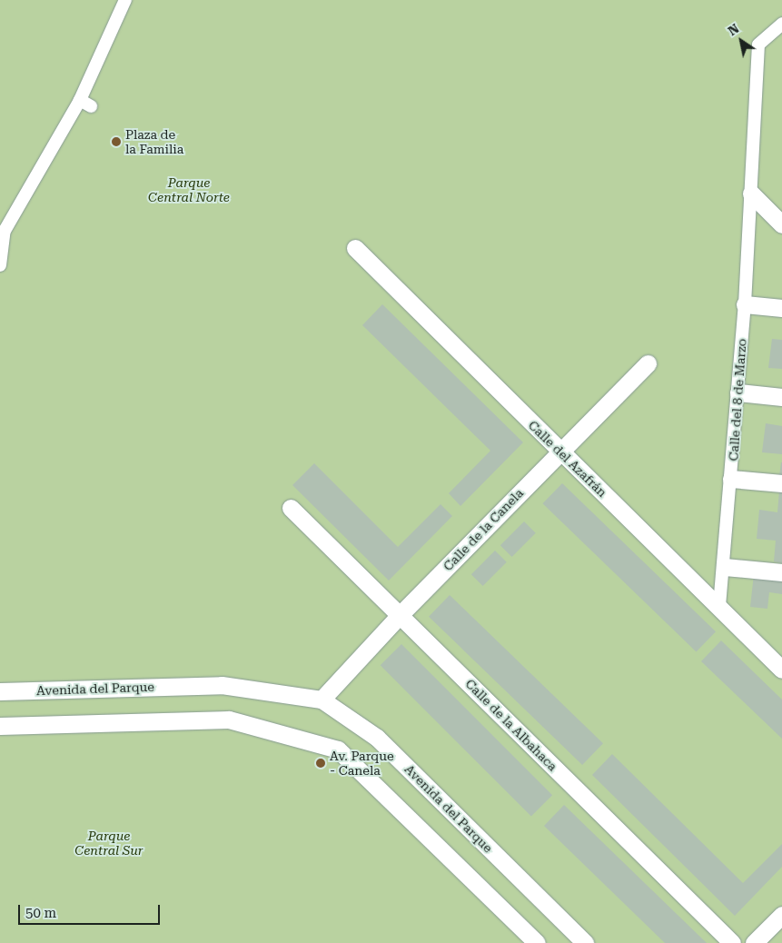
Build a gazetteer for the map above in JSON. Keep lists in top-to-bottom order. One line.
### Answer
{"streets":{"street":["Calle del 8 de Marzo","Calle del Azafrán","Calle de la Canela","Avenida del Parque","Calle de la Albahaca"]},"crossings":[["Calle del 8 de Marzo","Calle del Azafrán"],["Calle del Azafrán","Calle de la Canela"],["Calle de la Canela","Avenida del Parque"],["Calle de la Canela","Calle de la Albahaca"]],"parks":["Parque Central Norte","Parque Central Sur"],"places":["Plaza de la Familia","Av. Parque - Canela"],"scale_bar":"50 m","north":"top left"}
